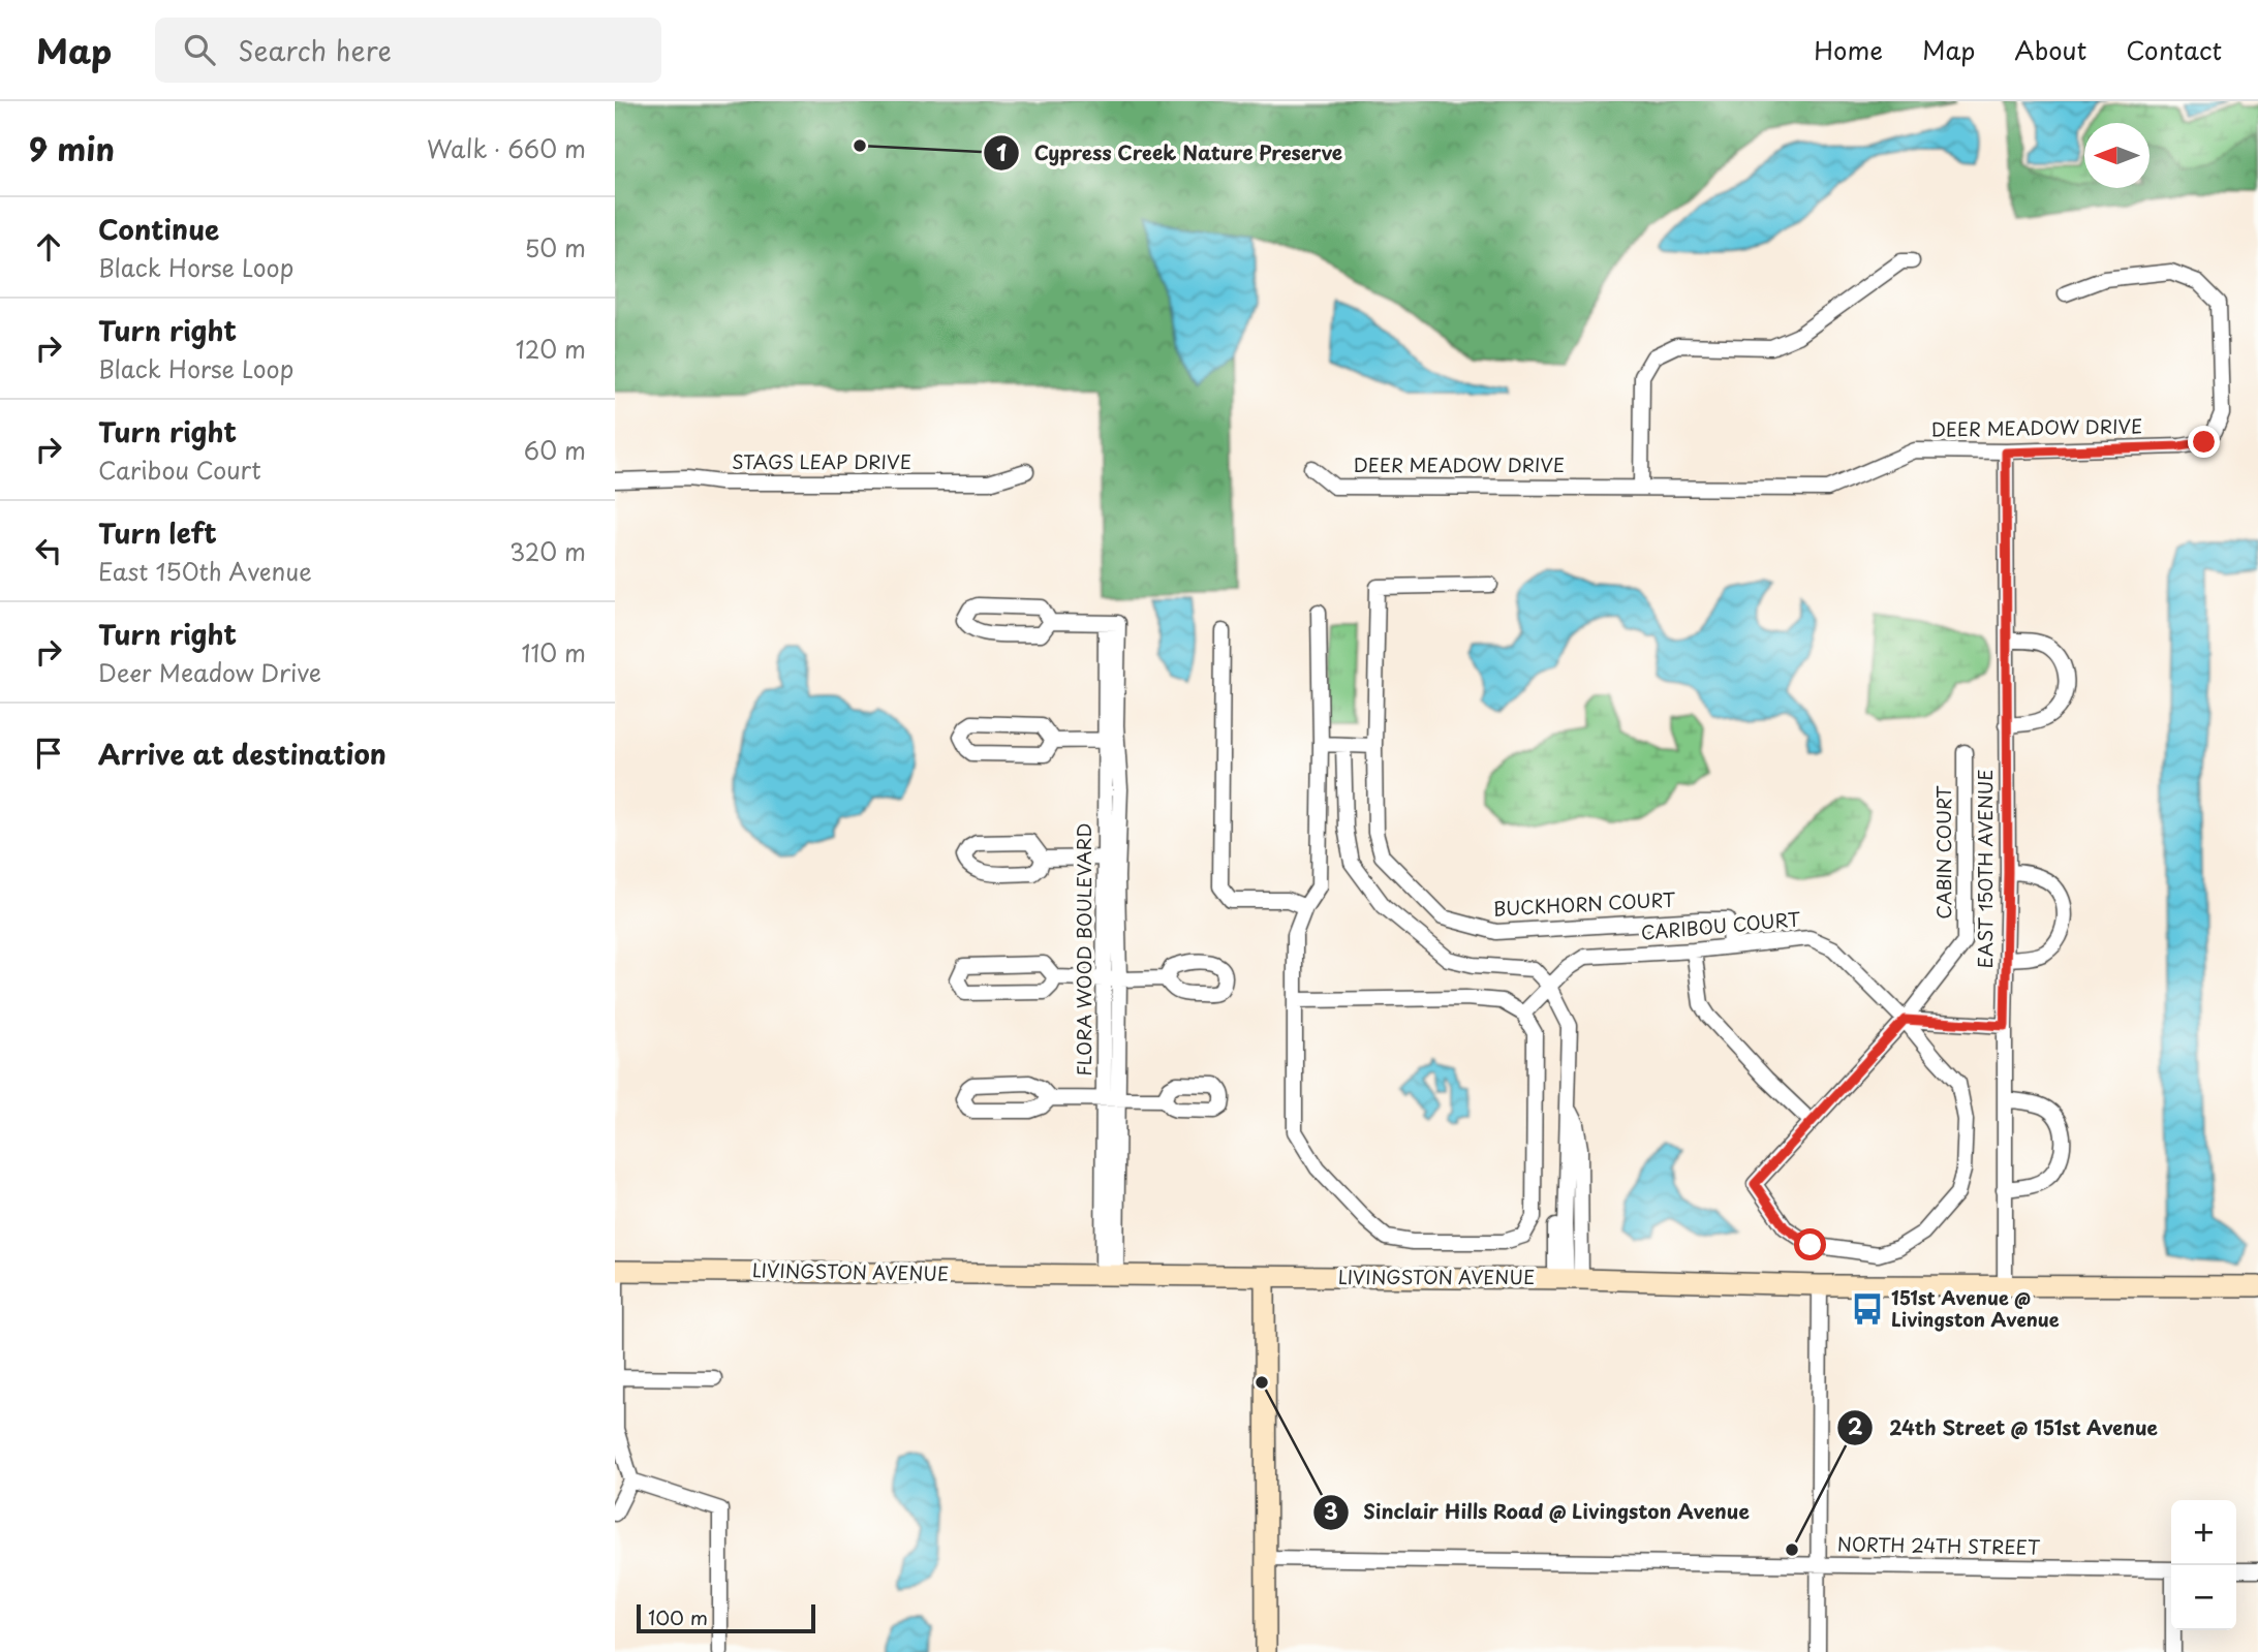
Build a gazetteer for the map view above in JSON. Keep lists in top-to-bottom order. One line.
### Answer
{"streets":{"street":["DEER MEADOW DRIVE","STAGS LEAP DRIVE","CABIN COURT","EAST 150TH AVENUE","BUCKHORN COURT","CARIBOU COURT","FLORA WOOD BOULEVARD","LIVINGSTON AVENUE","NORTH 24TH STREET"]},"crossings":[["DEER MEADOW DRIVE","EAST 150TH AVENUE"],["CABIN COURT","CARIBOU COURT"],["EAST 150TH AVENUE","LIVINGSTON AVENUE"],["BUCKHORN COURT","CARIBOU COURT"],["FLORA WOOD BOULEVARD","LIVINGSTON AVENUE"]],"places":{"other":["Cypress Creek Nature Preserve","Sinclair Hills Road @ Livingston Avenue","24th Street @ 151st Avenue"],"bus stop":["151st Avenue @ Livingston Avenue"]},"scale_bar":"100 m","north":"left","page":{"header":"Map","search":"Search here","nav":["Home","Map","About","Contact"],"heading":["9 min","Walk · 660 m"],"list":[["Continue","Black Horse Loop","50 m"],["Turn right","Black Horse Loop","120 m"],["Turn right","Caribou Court","60 m"],["Turn left","East 150th Avenue","320 m"],["Turn right","Deer Meadow Drive","110 m"],"Arrive at destination"],"map_buttons":["+","−"],"scale":"100 m"}}
